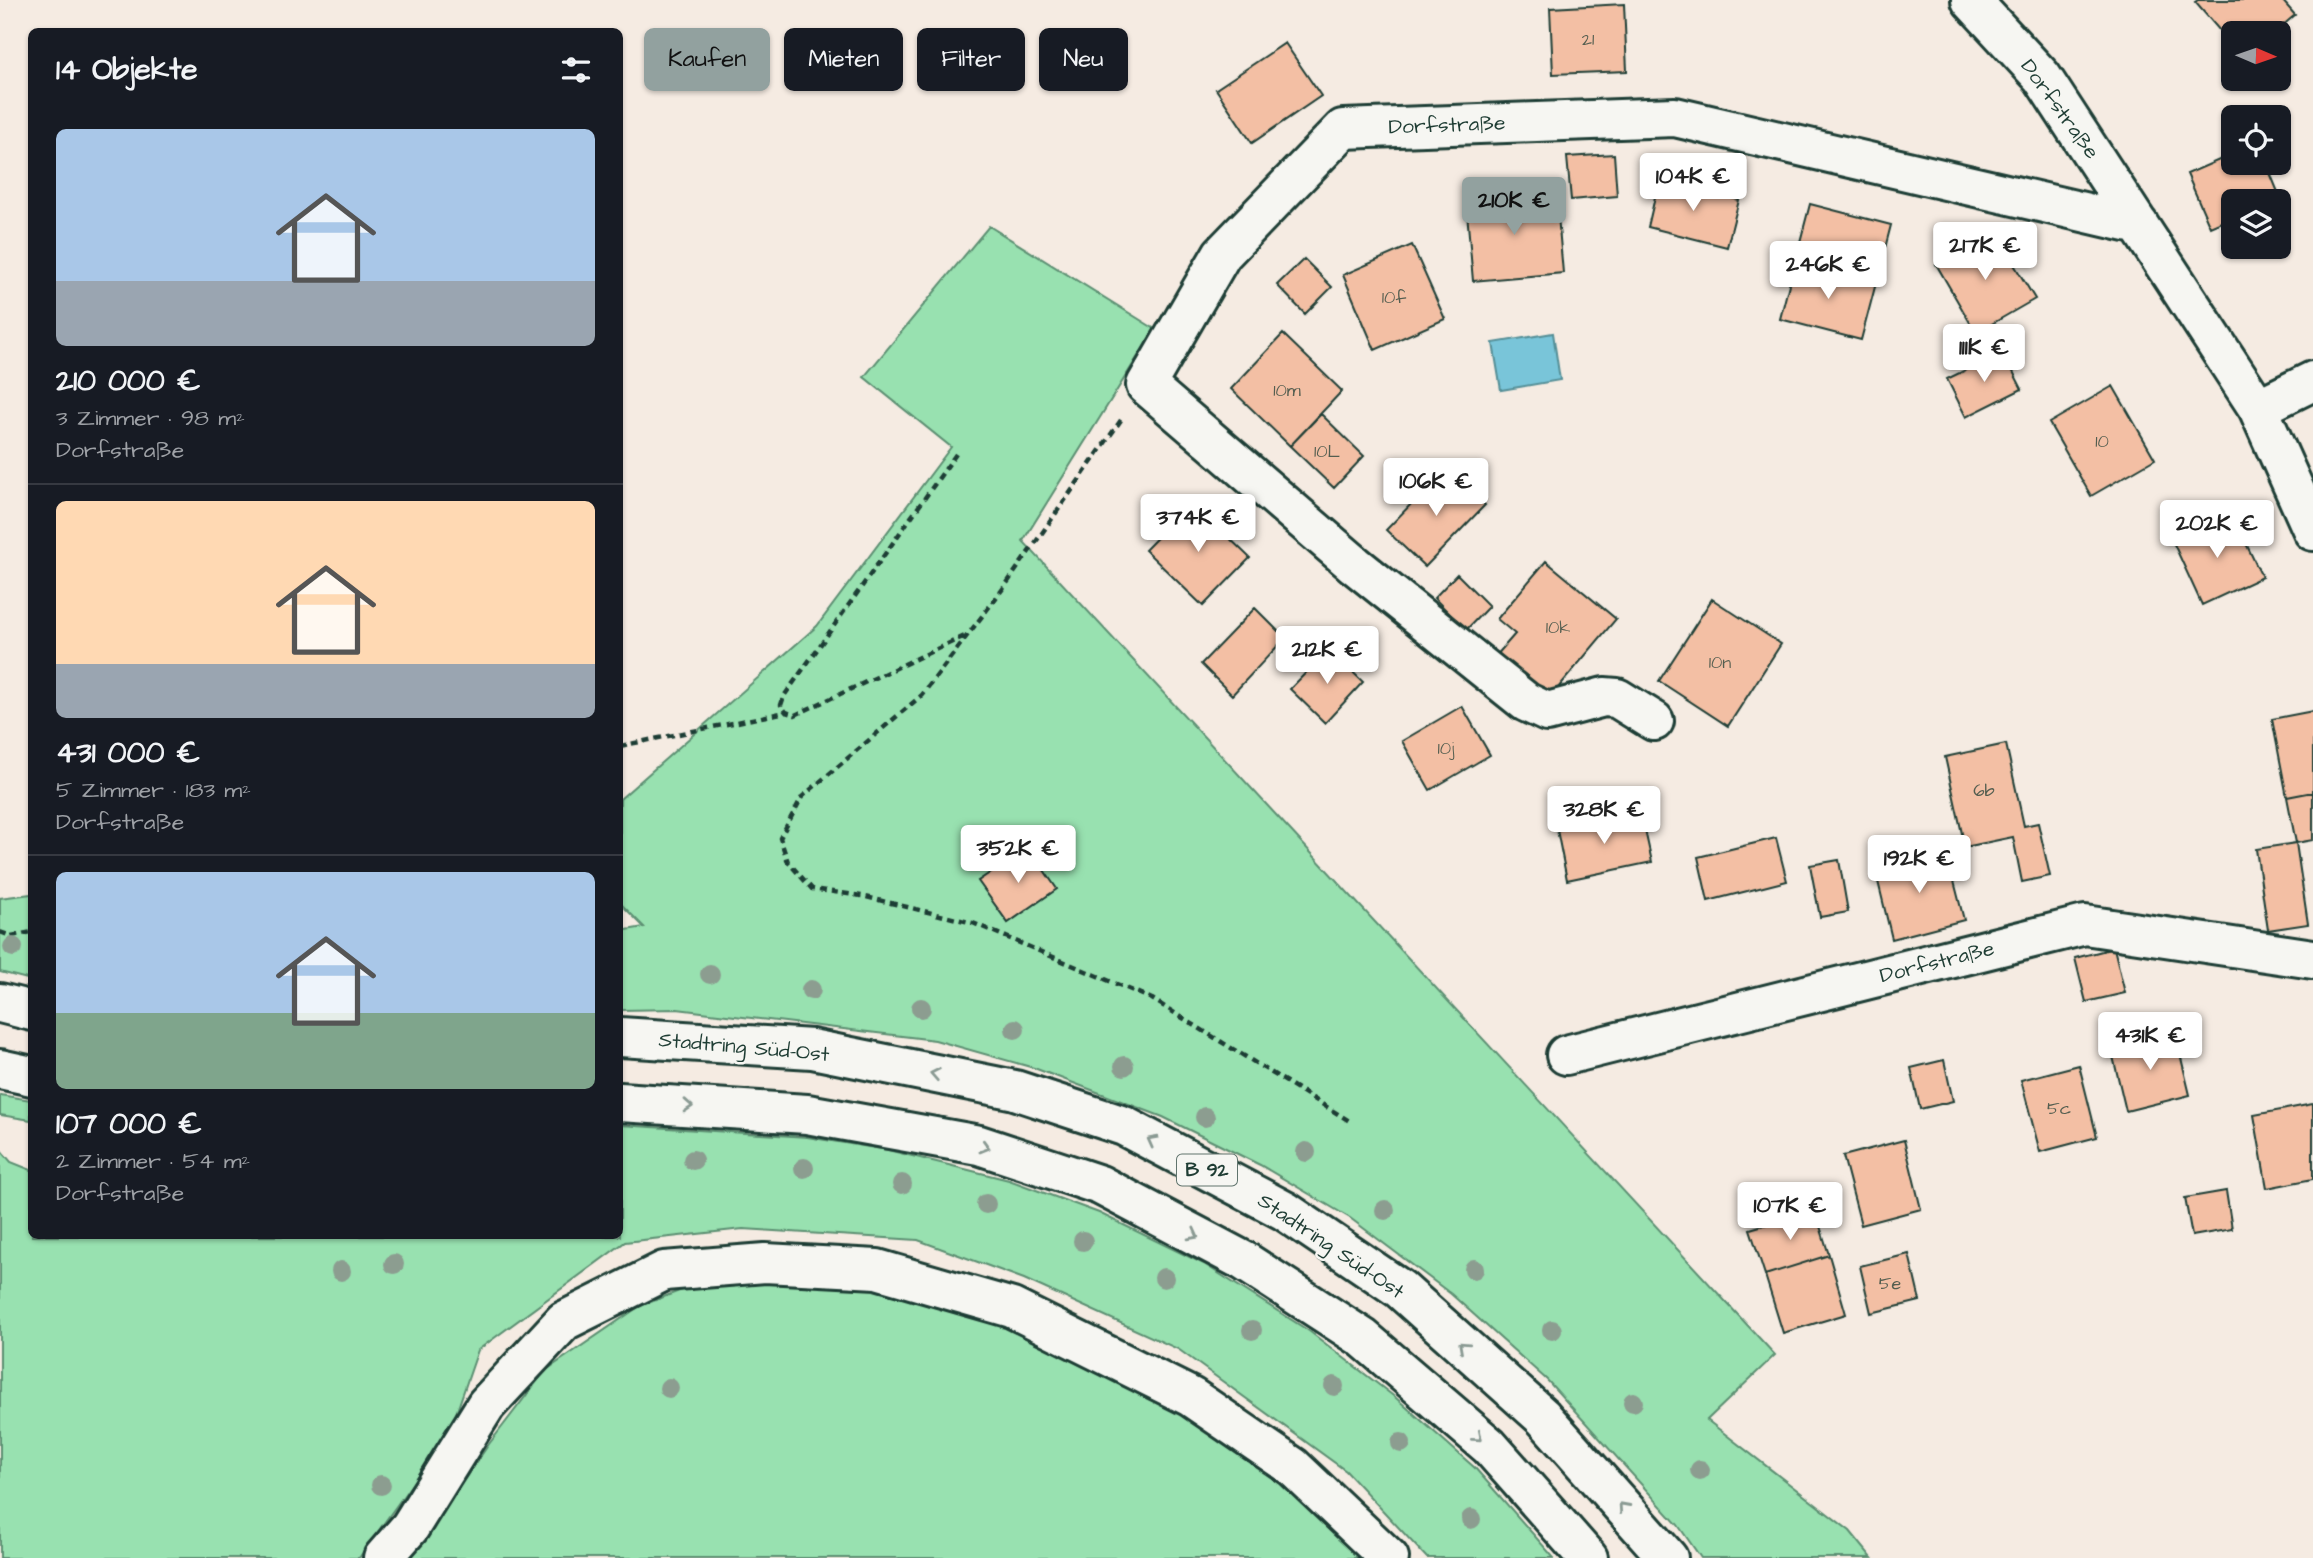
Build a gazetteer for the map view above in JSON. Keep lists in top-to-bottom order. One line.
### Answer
{"streets":{"street":["Dorfstraße","Stadtring Süd-Ost","B 92"]},"house_numbers":["21","10f","10m","10","10L","10k","10n","10j","6b","5c","5e"],"north":"right","page":{"chip":["Kaufen","Mieten","Filter","Neu"],"heading":"14 Objekte","list":[{"name":"210 000 €","note":"3 Zimmer · 98 m² · Dorfstraße"},{"name":"431 000 €","note":"5 Zimmer · 183 m² · Dorfstraße"},{"name":"107 000 €","note":"2 Zimmer · 54 m² · Dorfstraße"}],"price":["104K €","210K €","217K €","246K €","111K €","106K €","374K €","202K €","212K €","328K €","352K €","192K €","431K €","107K €"]}}
